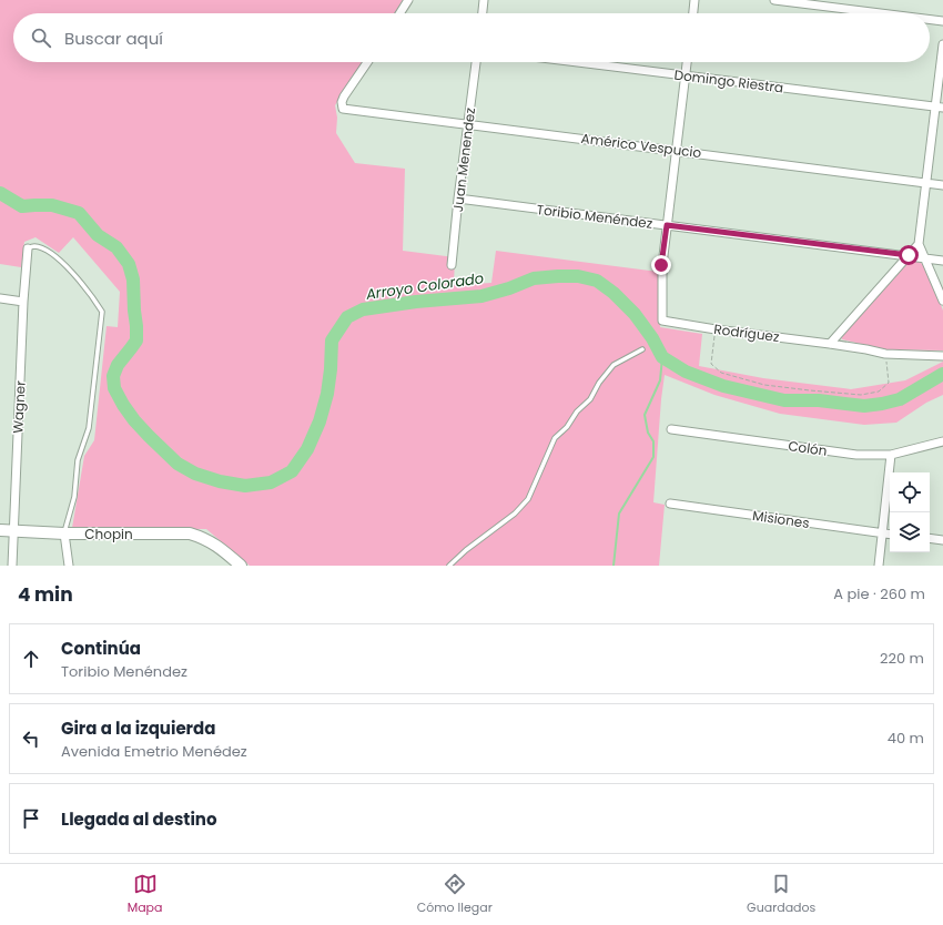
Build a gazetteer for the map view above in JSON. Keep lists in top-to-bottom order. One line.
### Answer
{"streets":{"street":["Domingo Riestra","Américo Vespucio","Juan Menendez","Toribio Menéndez","Rodríguez","Wagner","Colón","Misiones","Chopin"]},"crossings":[["Américo Vespucio","Juan Menendez"],["Juan Menendez","Toribio Menéndez"],["Toribio Menéndez","Rodríguez"],["Wagner","Chopin"]],"water":["Arroyo Colorado"],"page":{"search":"Buscar aquí","heading":["4 min","A pie · 260 m"],"list":[["Continúa","Toribio Menéndez","220 m"],["Gira a la izquierda","Avenida Emetrio Menédez","40 m"],"Llegada al destino"],"nav":["Mapa","Cómo llegar","Guardados"]}}
